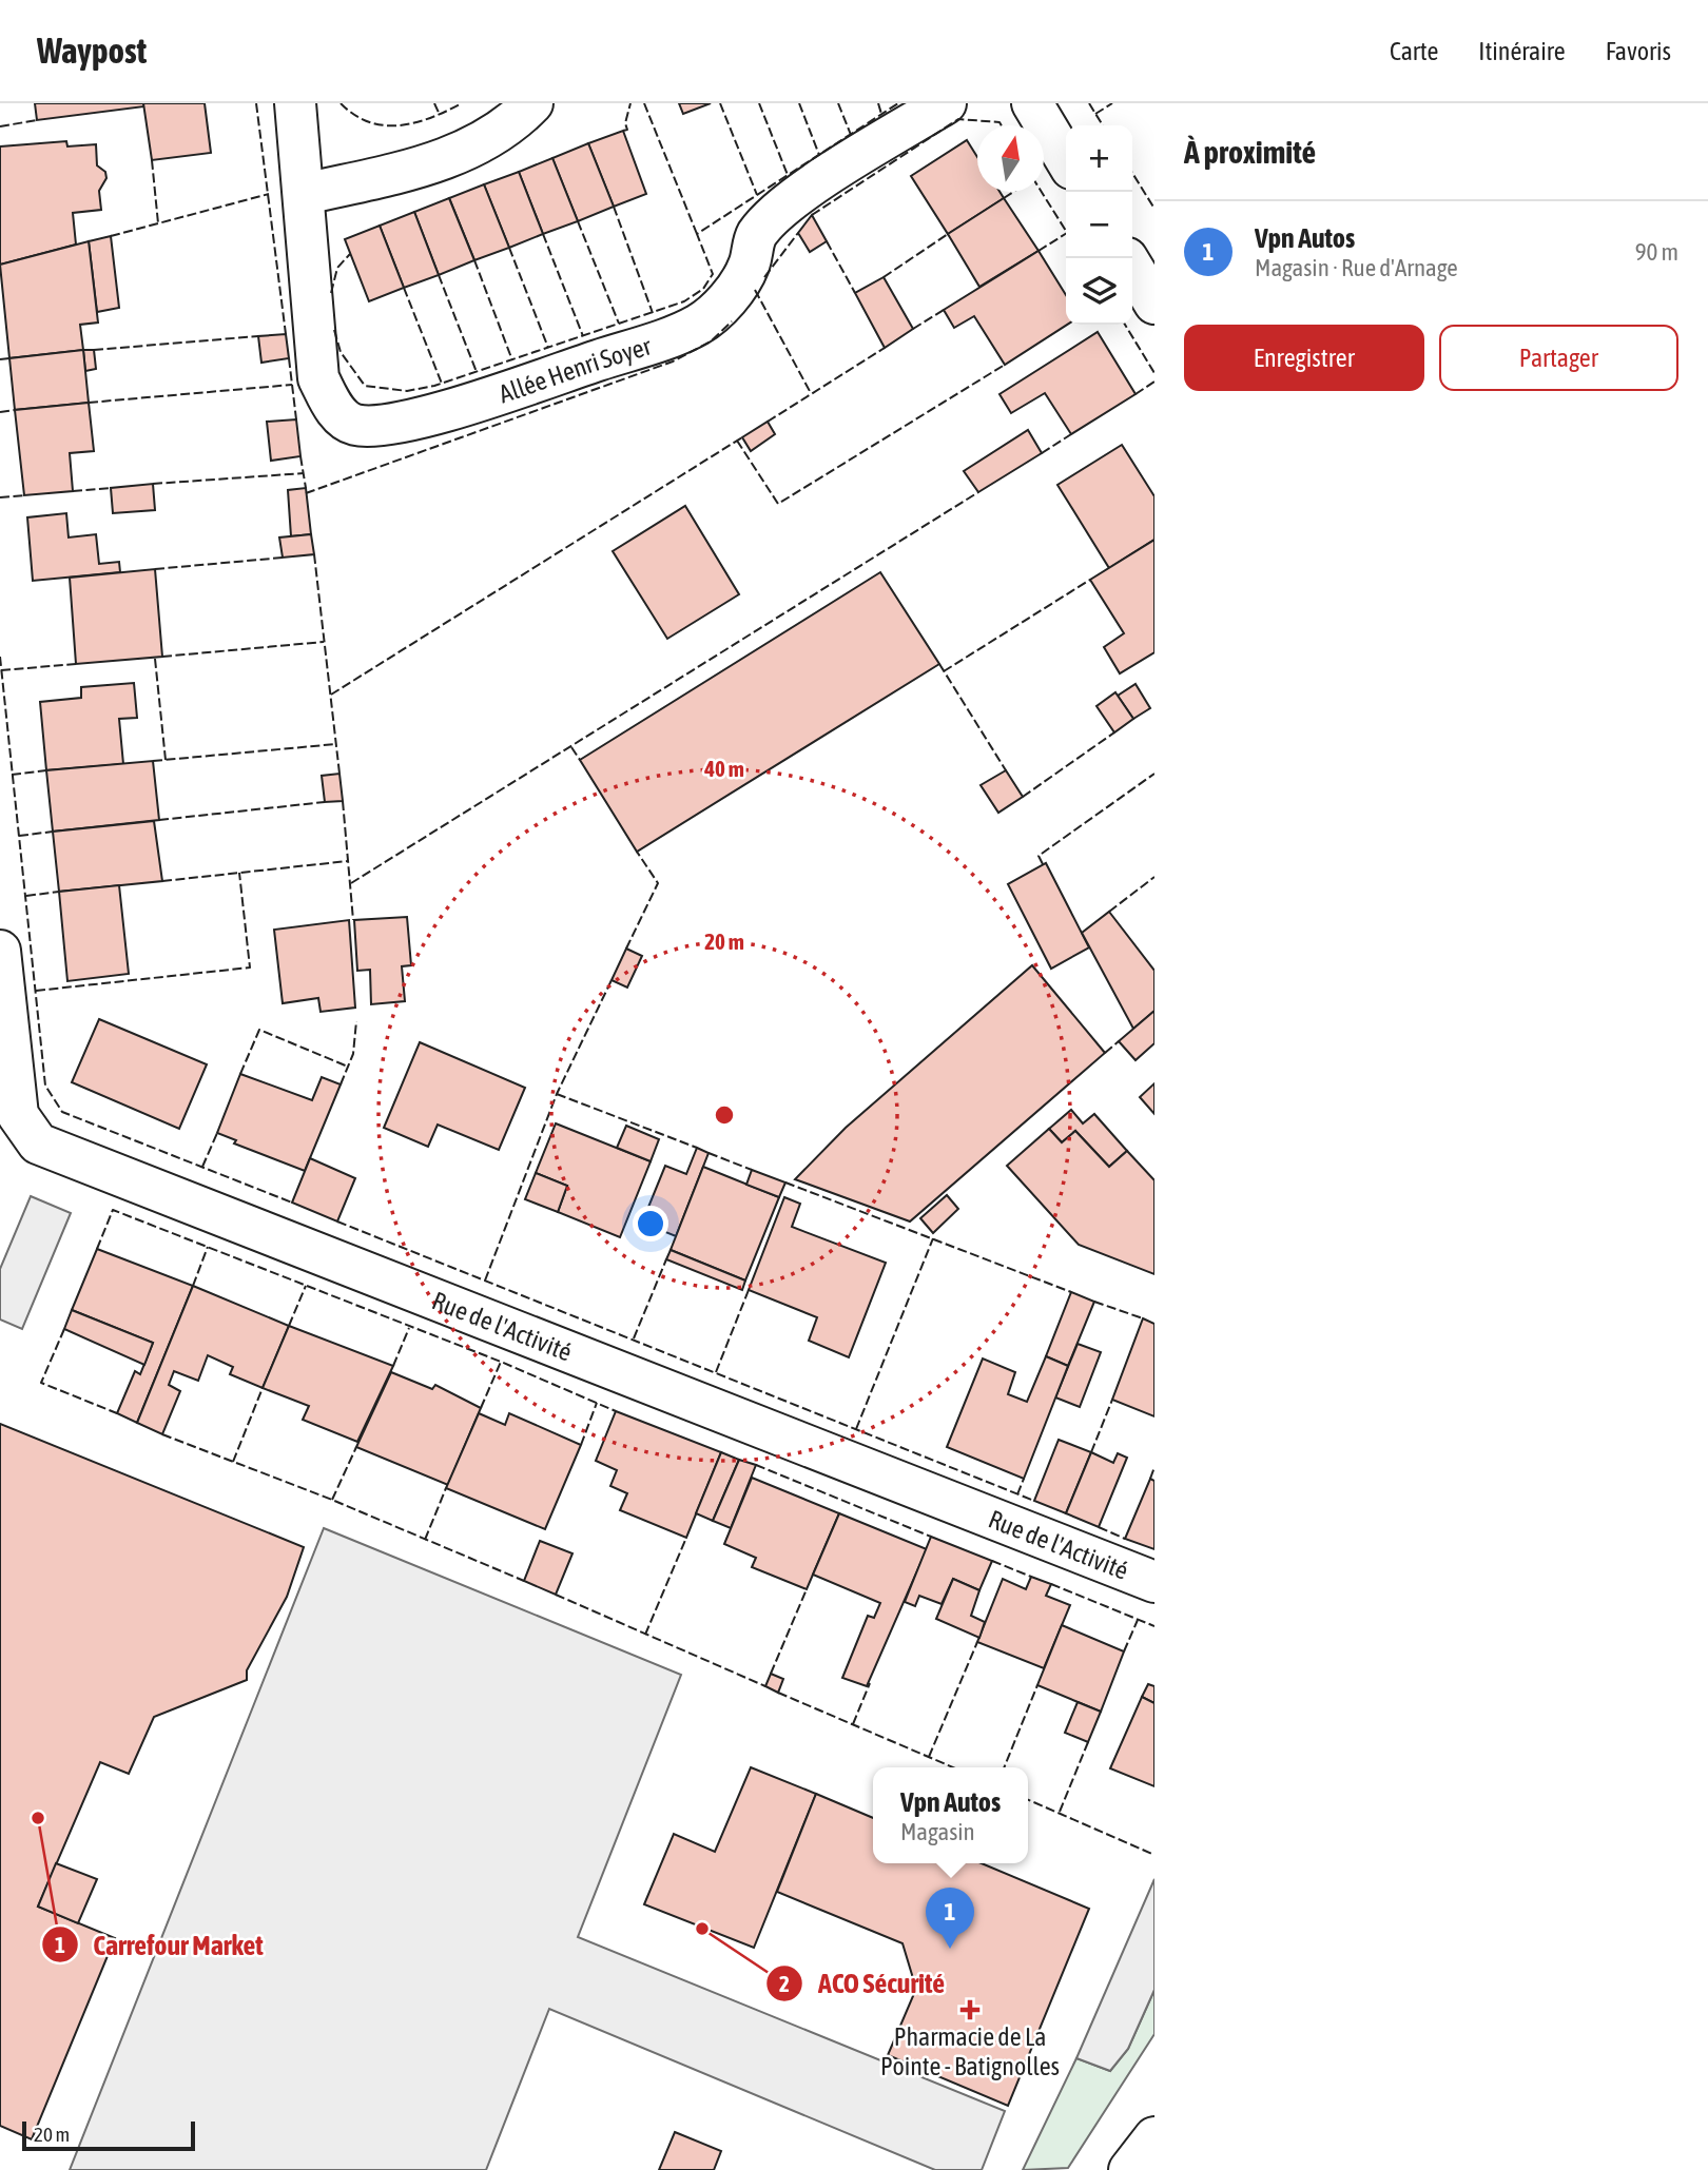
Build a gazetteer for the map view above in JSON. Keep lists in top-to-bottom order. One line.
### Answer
{"streets":{"street":["Allée Henri Soyer","Rue de l'Activité"]},"places":{"other":["Carrefour Market","ACO Sécurité"],"health":["Pharmacie de La Pointe - Batignolles"]},"scale_bar":"20 m","north":"top","page":{"header":"Waypost","nav":["Carte","Itinéraire","Favoris"],"heading":"À proximité","map_buttons":["+","−"],"list":[{"mark":"1","name":"Vpn Autos","note":"Magasin · Rue d'Arnage","value":"90 m"}],"buttons":["Enregistrer","Partager"],"popup":["Vpn Autos","Magasin"],"pins":"1","scale":"20 m"},"rings":["40 m","20 m"]}
